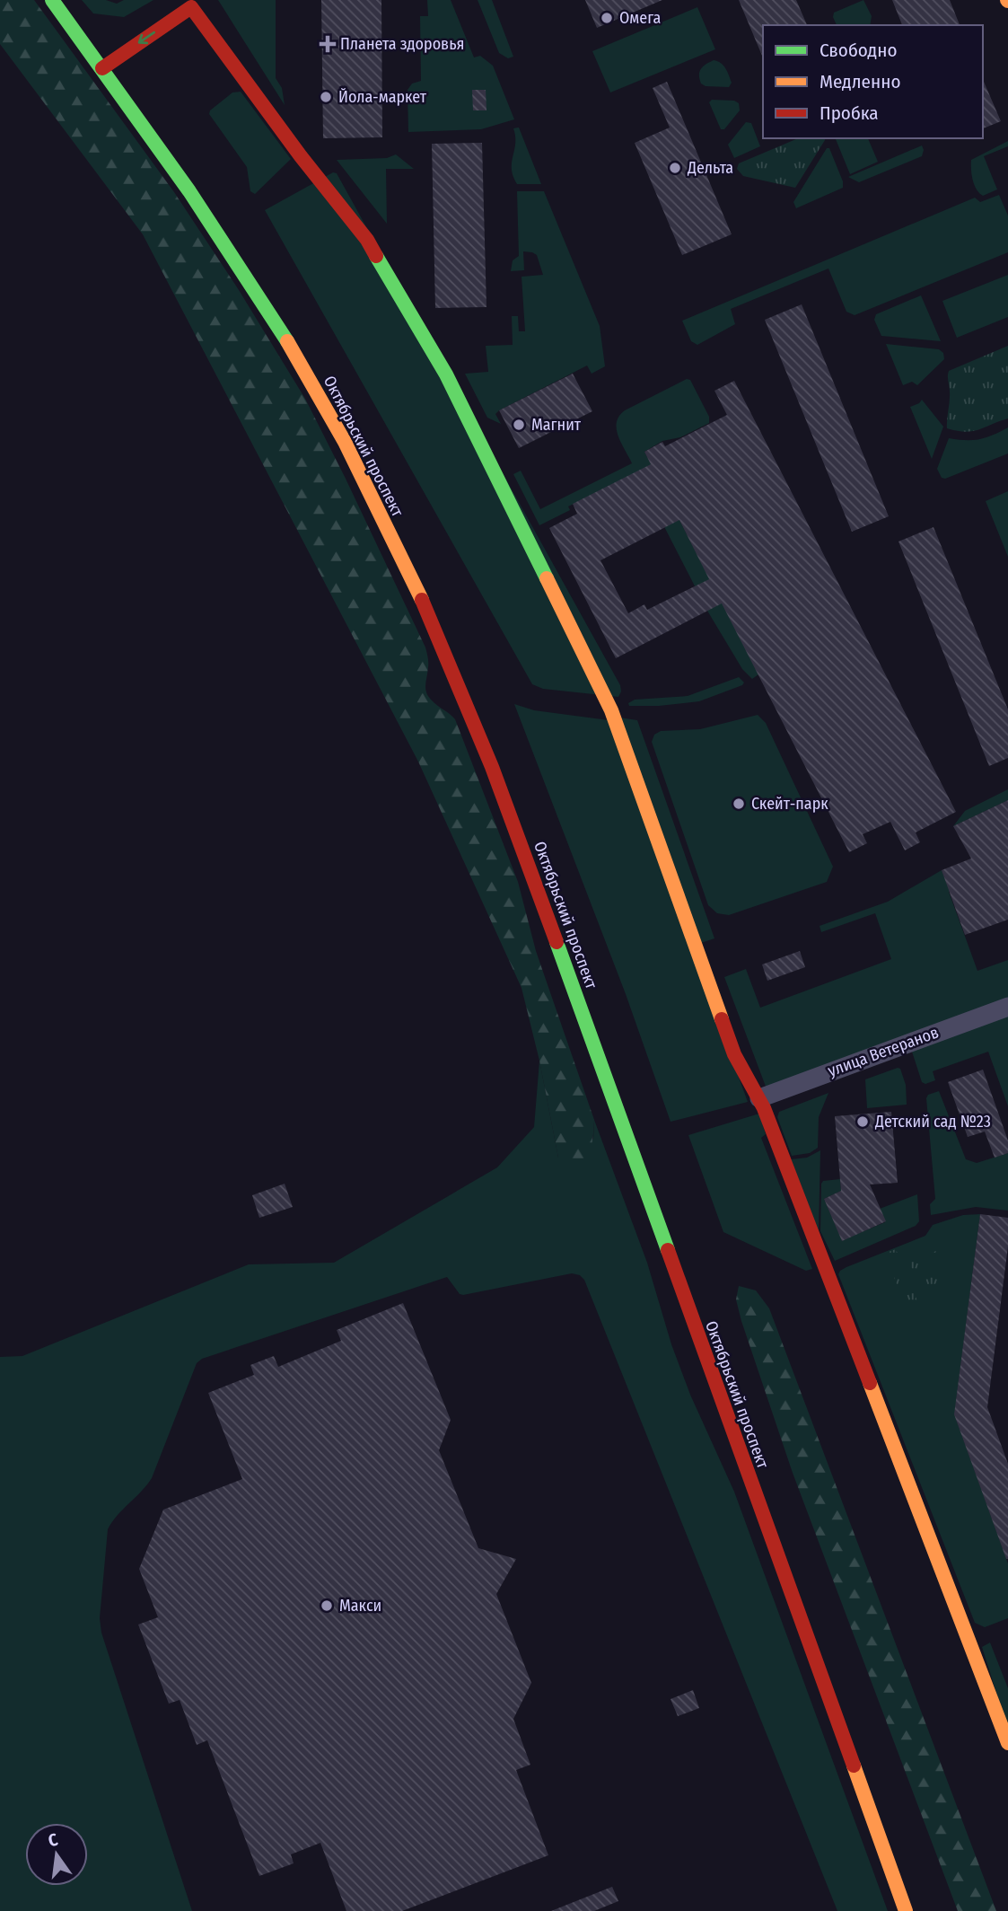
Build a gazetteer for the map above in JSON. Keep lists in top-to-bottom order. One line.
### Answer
{"streets":{"main road":["Октябрьский проспект"],"street":["улица Ветеранов"]},"places":{"other":["Омега","Йола-маркет","Дельта","Магнит","Скейт-парк","Детский сад №23","Макси"],"health":["Планета здоровья"]},"legend":["Свободно","Медленно","Пробка"],"north":"top"}
